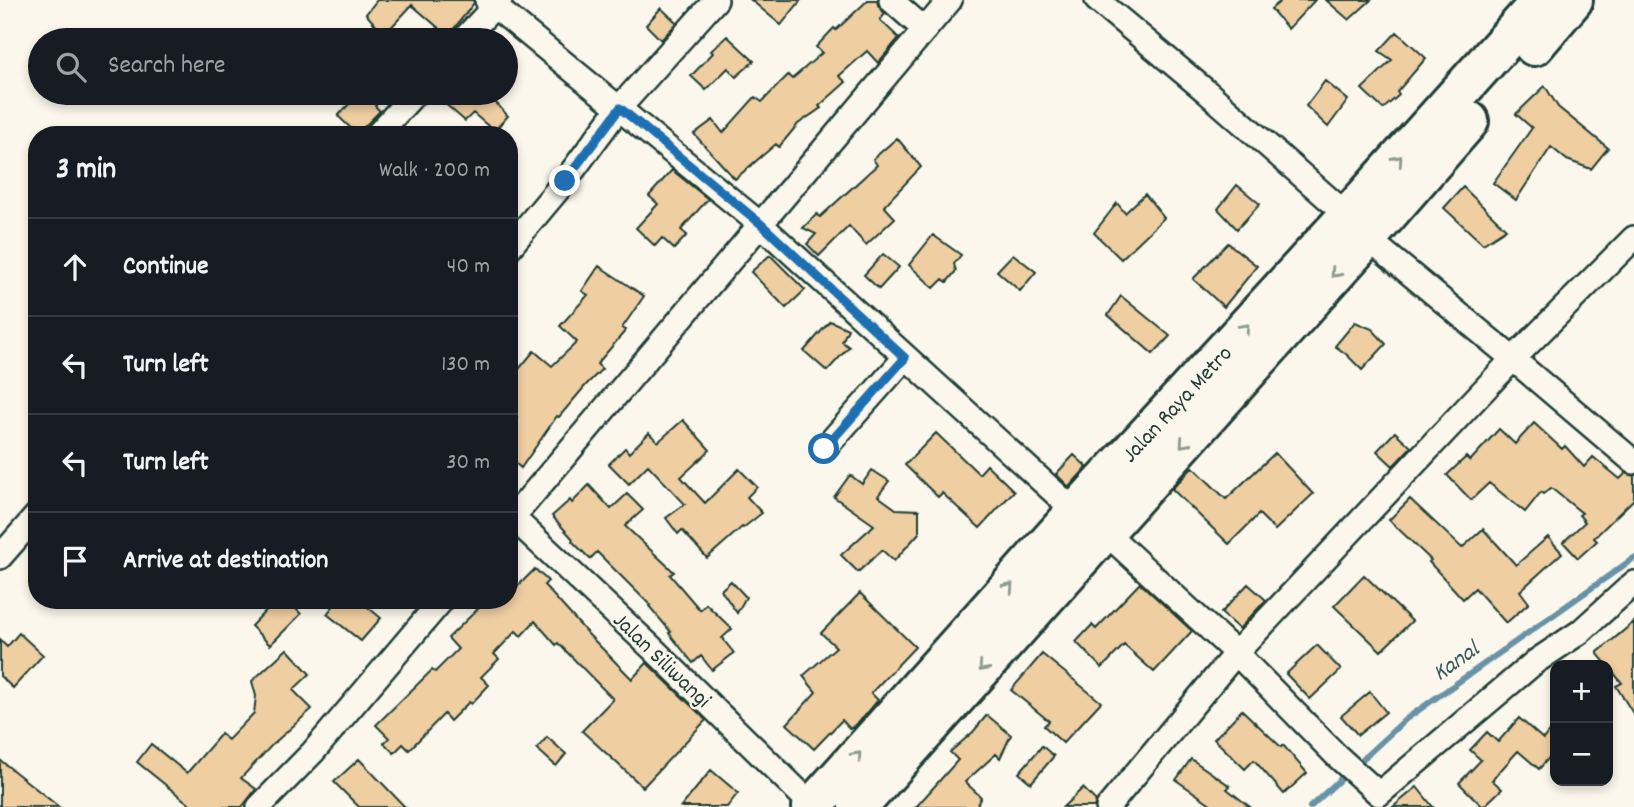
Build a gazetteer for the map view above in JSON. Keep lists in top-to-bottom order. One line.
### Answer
{"streets":{"street":["Jalan Siliwangi"]},"water":["Kanal"],"page":{"search":"Search here","heading":["3 min","Walk · 200 m"],"list":[["Continue","40 m"],["Turn left","130 m"],["Turn left","30 m"],"Arrive at destination"],"map_buttons":["+","−"]}}
